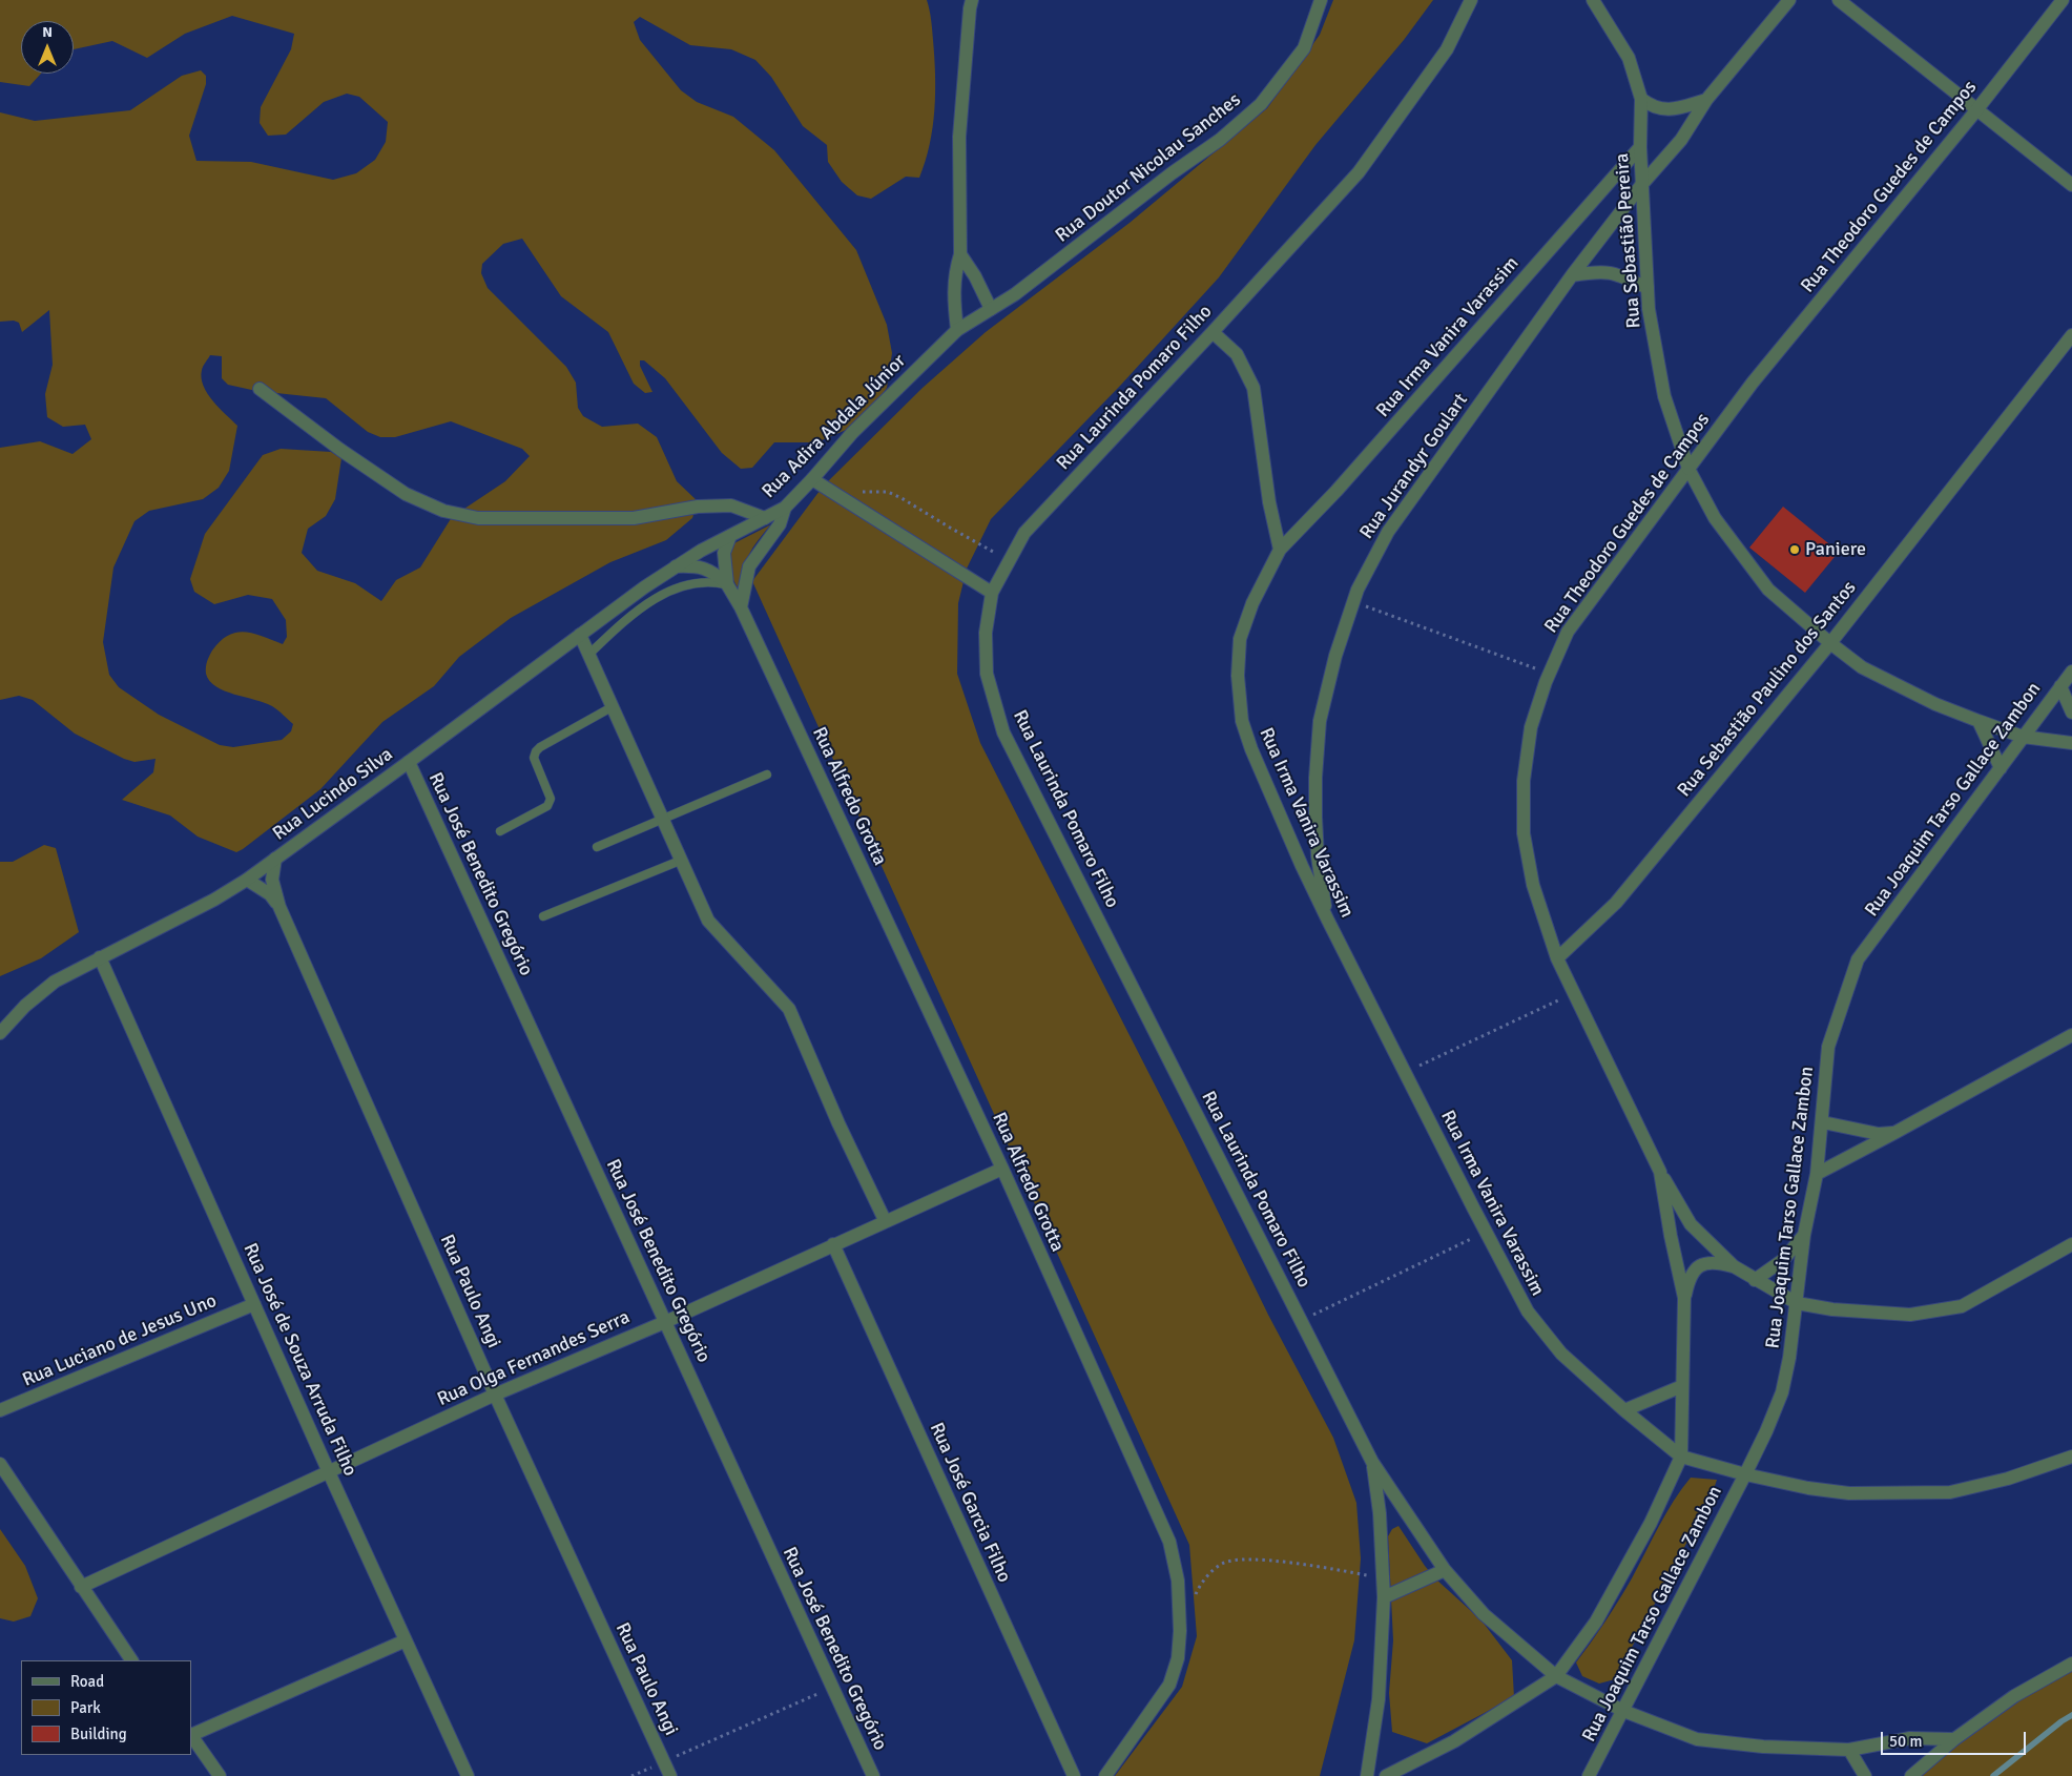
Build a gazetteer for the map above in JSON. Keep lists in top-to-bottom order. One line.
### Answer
{"streets":{"street":["Rua Doutor Nicolau Sanches","Rua Theodoro Guedes de Campos","Rua Sebastião Pereira","Rua Irma Vanira Varassim","Rua Laurinda Pomaro Filho","Rua Adira Abdala Júnior","Rua Jurandyr Goulart","Rua Sebastião Paulino dos Santos","Rua Lucindo Silva","Rua Alfredo Grotta","Rua Joaquim Tarso Gallace Zambon","Rua José Benedito Gregório","Rua Paulo Angi","Rua Luciano de Jesus Uno","Rua Olga Fernandes Serra","Rua José de Souza Arruda Filho","Rua José Garcia Filho"]},"crossings":[["Rua Doutor Nicolau Sanches","Rua Adira Abdala Júnior"],["Rua Theodoro Guedes de Campos","Rua Sebastião Pereira"],["Rua Theodoro Guedes de Campos","Rua Irma Vanira Varassim"],["Rua Theodoro Guedes de Campos","Rua Laurinda Pomaro Filho"],["Rua Theodoro Guedes de Campos","Rua Sebastião Paulino dos Santos"],["Rua Sebastião Pereira","Rua Irma Vanira Varassim"],["Rua Sebastião Pereira","Rua Jurandyr Goulart"],["Rua Sebastião Pereira","Rua Sebastião Paulino dos Santos"],["Rua Sebastião Pereira","Rua Joaquim Tarso Gallace Zambon"],["Rua Irma Vanira Varassim","Rua Jurandyr Goulart"],["Rua Irma Vanira Varassim","Rua Joaquim Tarso Gallace Zambon"],["Rua Laurinda Pomaro Filho","Rua Joaquim Tarso Gallace Zambon"],["Rua Adira Abdala Júnior","Rua Lucindo Silva"],["Rua Adira Abdala Júnior","Rua Alfredo Grotta"],["Rua Lucindo Silva","Rua José Benedito Gregório"],["Rua Lucindo Silva","Rua Paulo Angi"],["Rua Lucindo Silva","Rua José de Souza Arruda Filho"],["Rua Alfredo Grotta","Rua Olga Fernandes Serra"],["Rua José Benedito Gregório","Rua Olga Fernandes Serra"],["Rua Paulo Angi","Rua Olga Fernandes Serra"],["Rua Luciano de Jesus Uno","Rua José de Souza Arruda Filho"],["Rua Olga Fernandes Serra","Rua José de Souza Arruda Filho"],["Rua Olga Fernandes Serra","Rua José Garcia Filho"]],"places":["Paniere"],"legend":["Road","Park","Building"],"scale_bar":"50 m","north":"top"}
